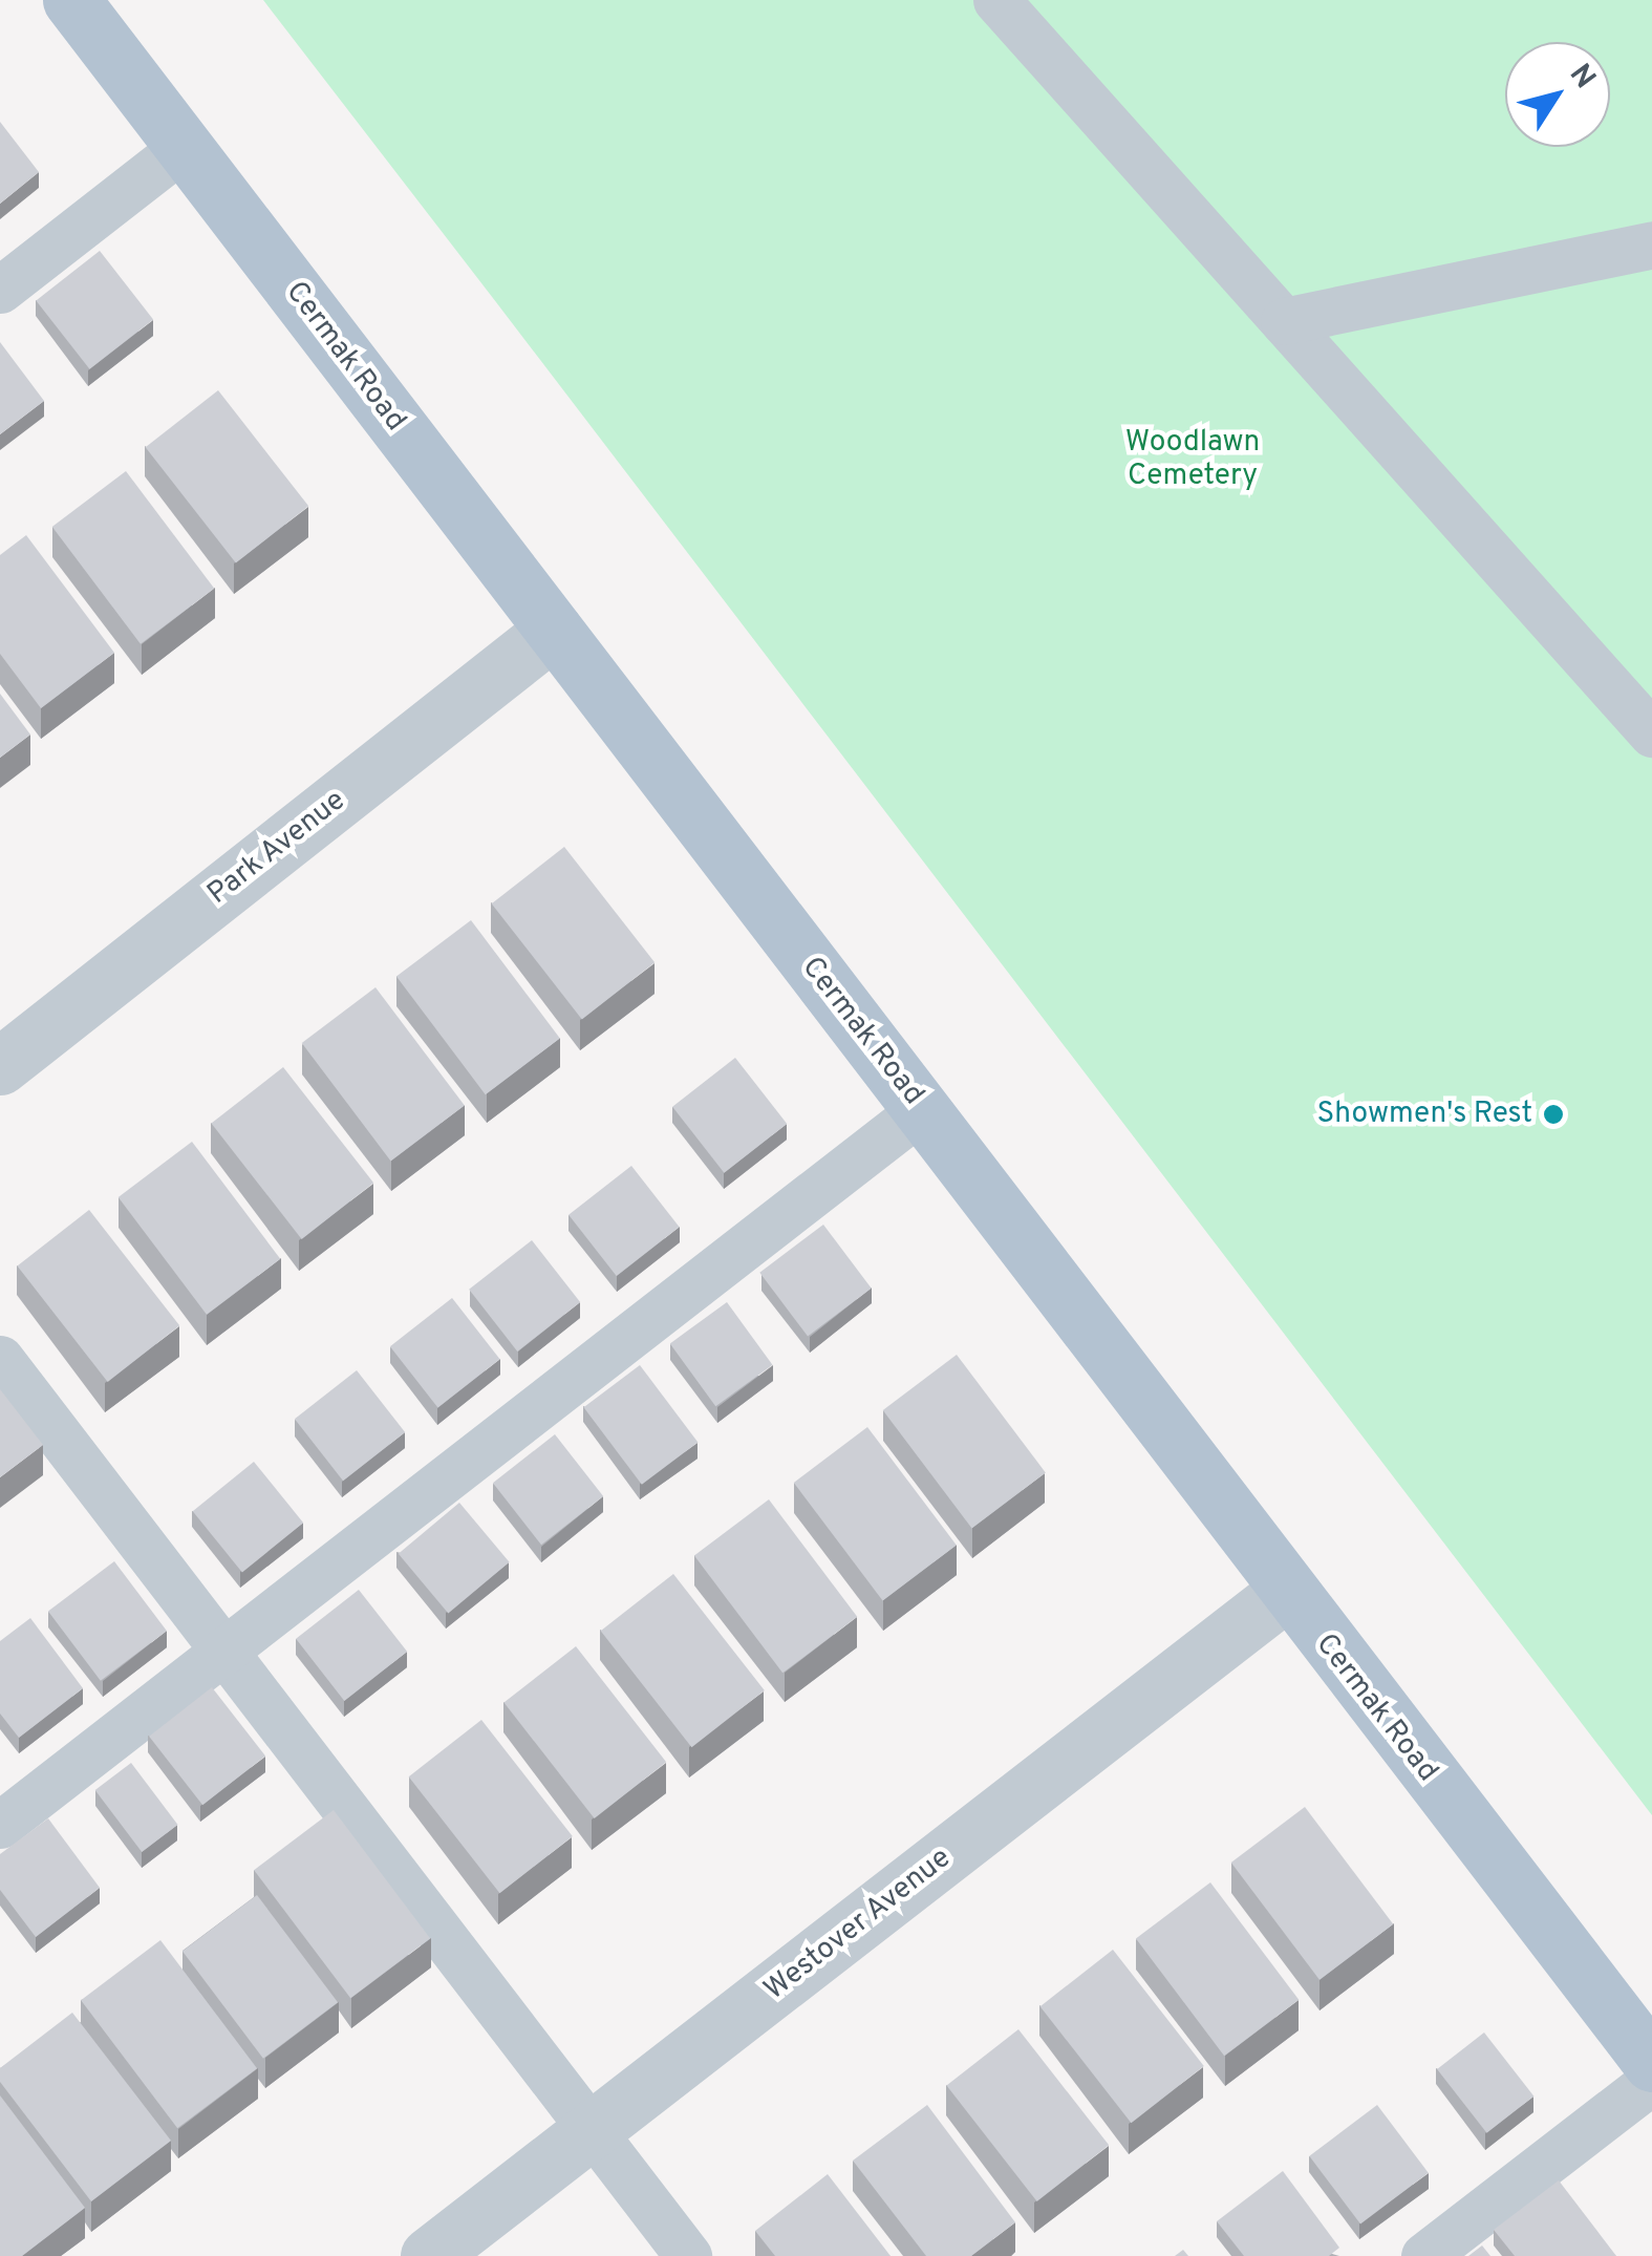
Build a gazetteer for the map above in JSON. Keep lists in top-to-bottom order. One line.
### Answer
{"streets":{"main road":["Cermak Road"],"street":["Park Avenue","Westover Avenue"]},"crossings":[["Cermak Road","Park Avenue"],["Cermak Road","Westover Avenue"]],"parks":["Woodlawn Cemetery"],"places":["Showmen's Rest"],"north":"top right"}
